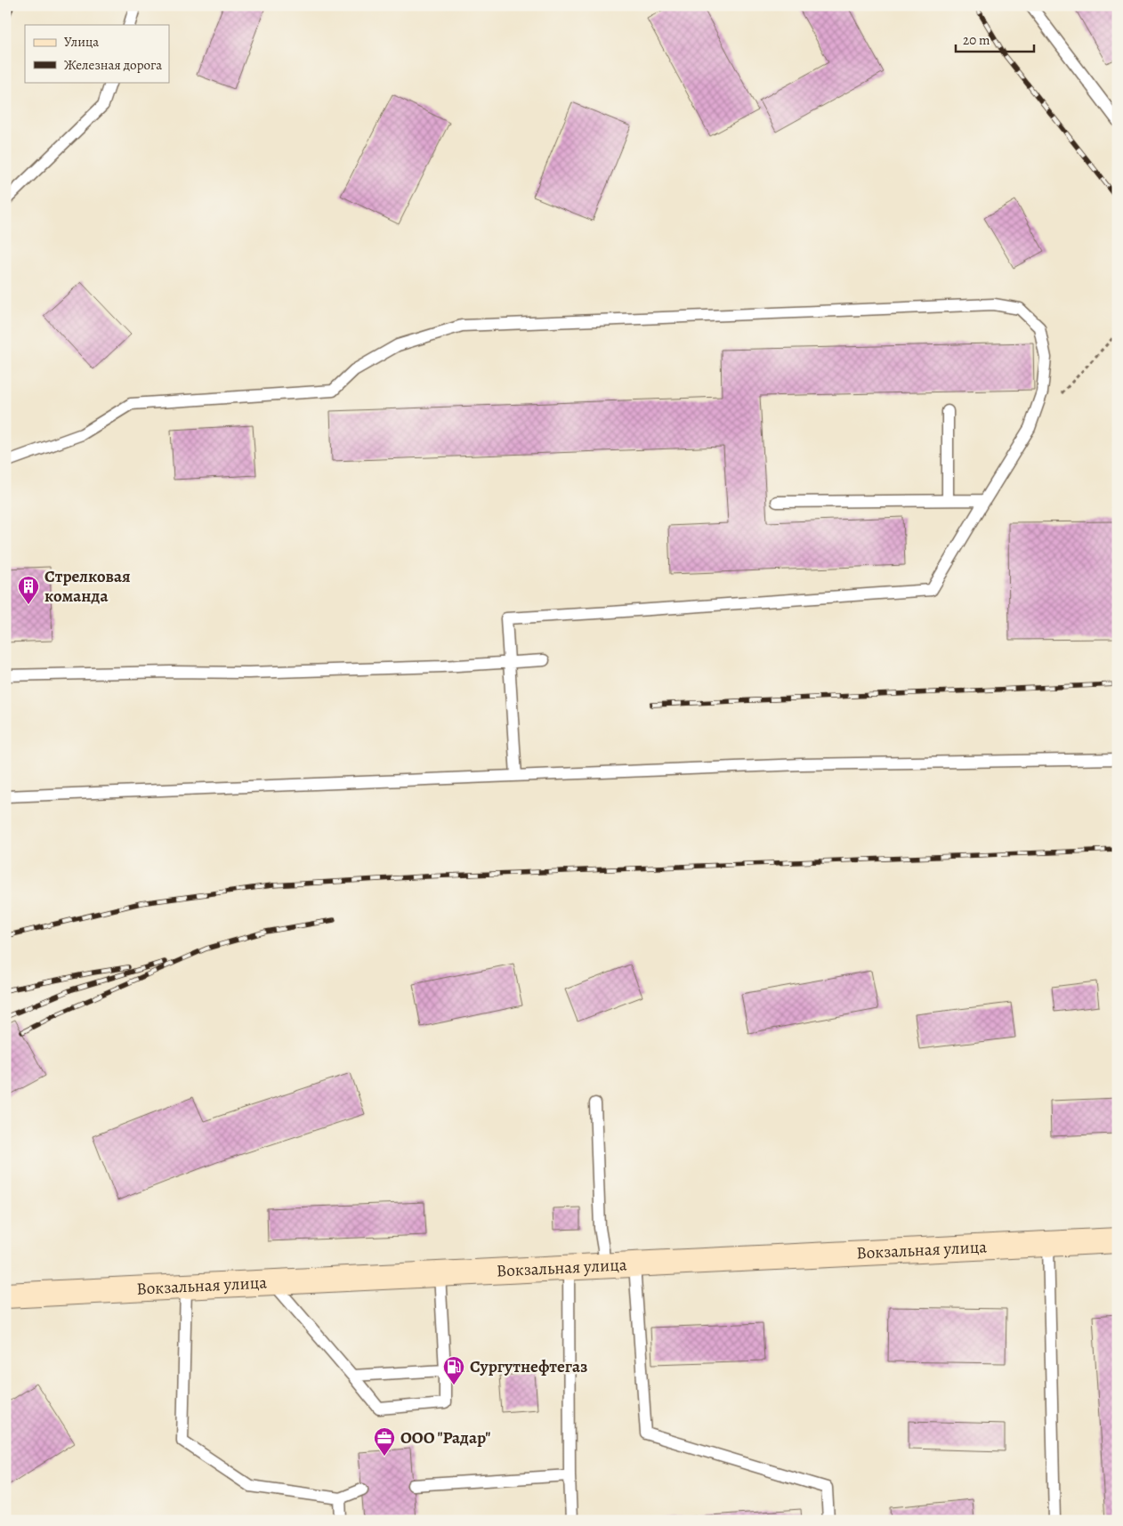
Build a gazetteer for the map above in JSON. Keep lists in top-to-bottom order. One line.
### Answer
{"streets":{"main road":["Вокзальная улица"]},"places":{"building":["Стрелковая команда"],"fuel station":["Сургутнефтегаз"],"office":["ООО \"Радар\""]},"legend":["Улица","Железная дорога"],"scale_bar":"20 m"}
